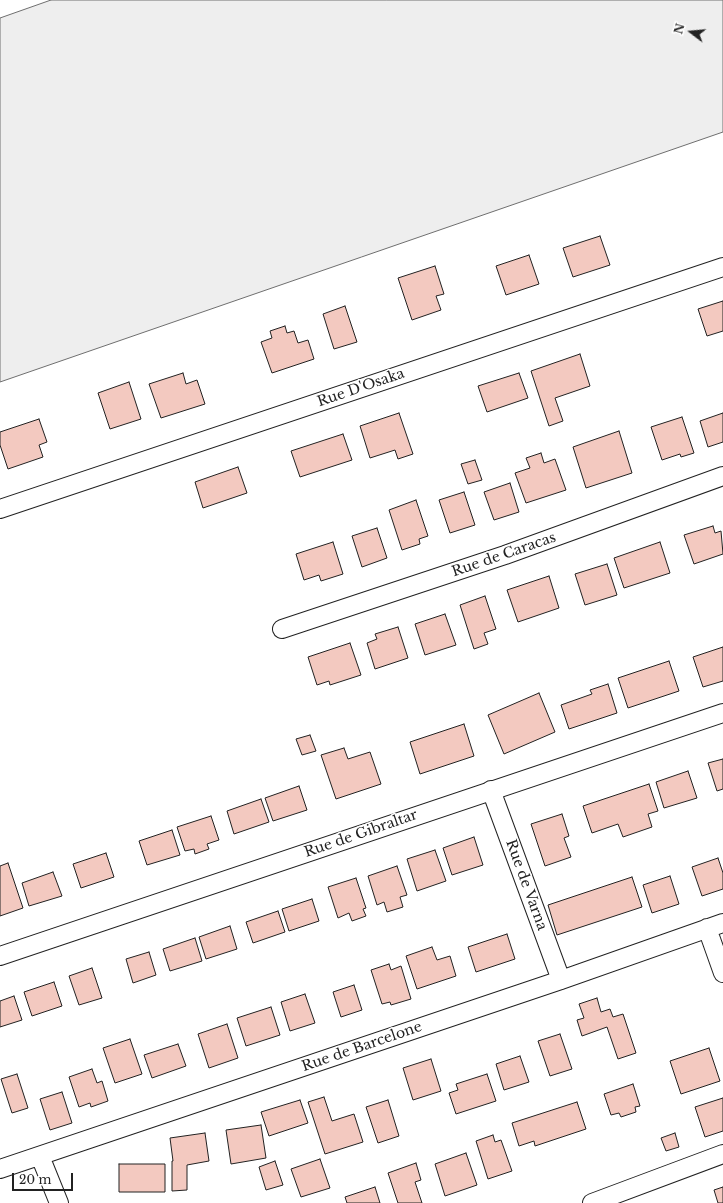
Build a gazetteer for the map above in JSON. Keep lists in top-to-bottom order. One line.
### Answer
{"streets":{"street":["Rue D'Osaka","Rue de Caracas","Rue de Gibraltar","Rue de Varna","Rue de Barcelone"]},"crossings":[["Rue de Gibraltar","Rue de Varna"],["Rue de Varna","Rue de Barcelone"]],"scale_bar":"20 m","north":"left"}
